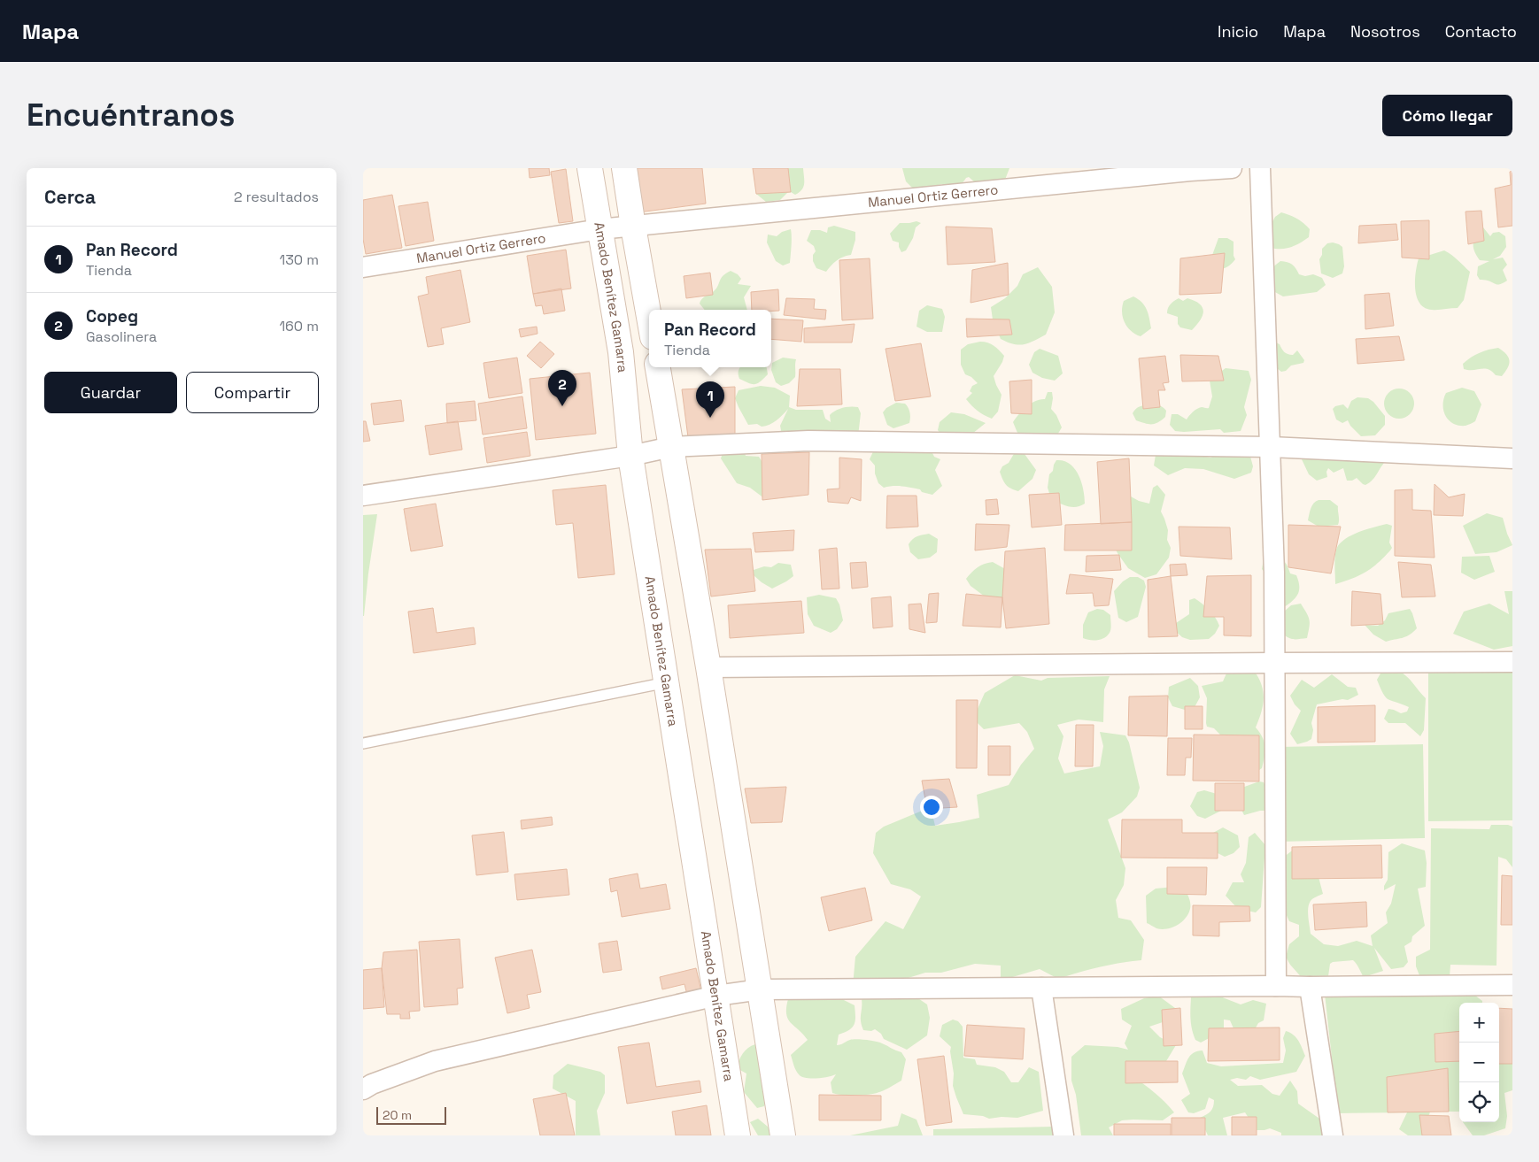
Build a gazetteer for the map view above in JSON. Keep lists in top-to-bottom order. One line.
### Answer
{"streets":{"main road":["Amado Benítez Gamarra"],"street":["Manuel Ortiz Gerrero"]},"crossings":[["Manuel Ortiz Gerrero","Amado Benítez Gamarra"]],"scale_bar":"20 m","page":{"header":"Mapa","nav":["Inicio","Mapa","Nosotros","Contacto"],"buttons":["Cómo llegar",["Guardar","Compartir"]],"title":"Encuéntranos","heading":["Cerca","2 resultados"],"list":[{"mark":"1","name":"Pan Record","note":"Tienda","value":"130 m"},{"mark":"2","name":"Copeg","note":"Gasolinera","value":"160 m"}],"popup":["Pan Record","Tienda"],"pins":["2","1"],"map_buttons":["+","−"],"scale":"20 m"}}
